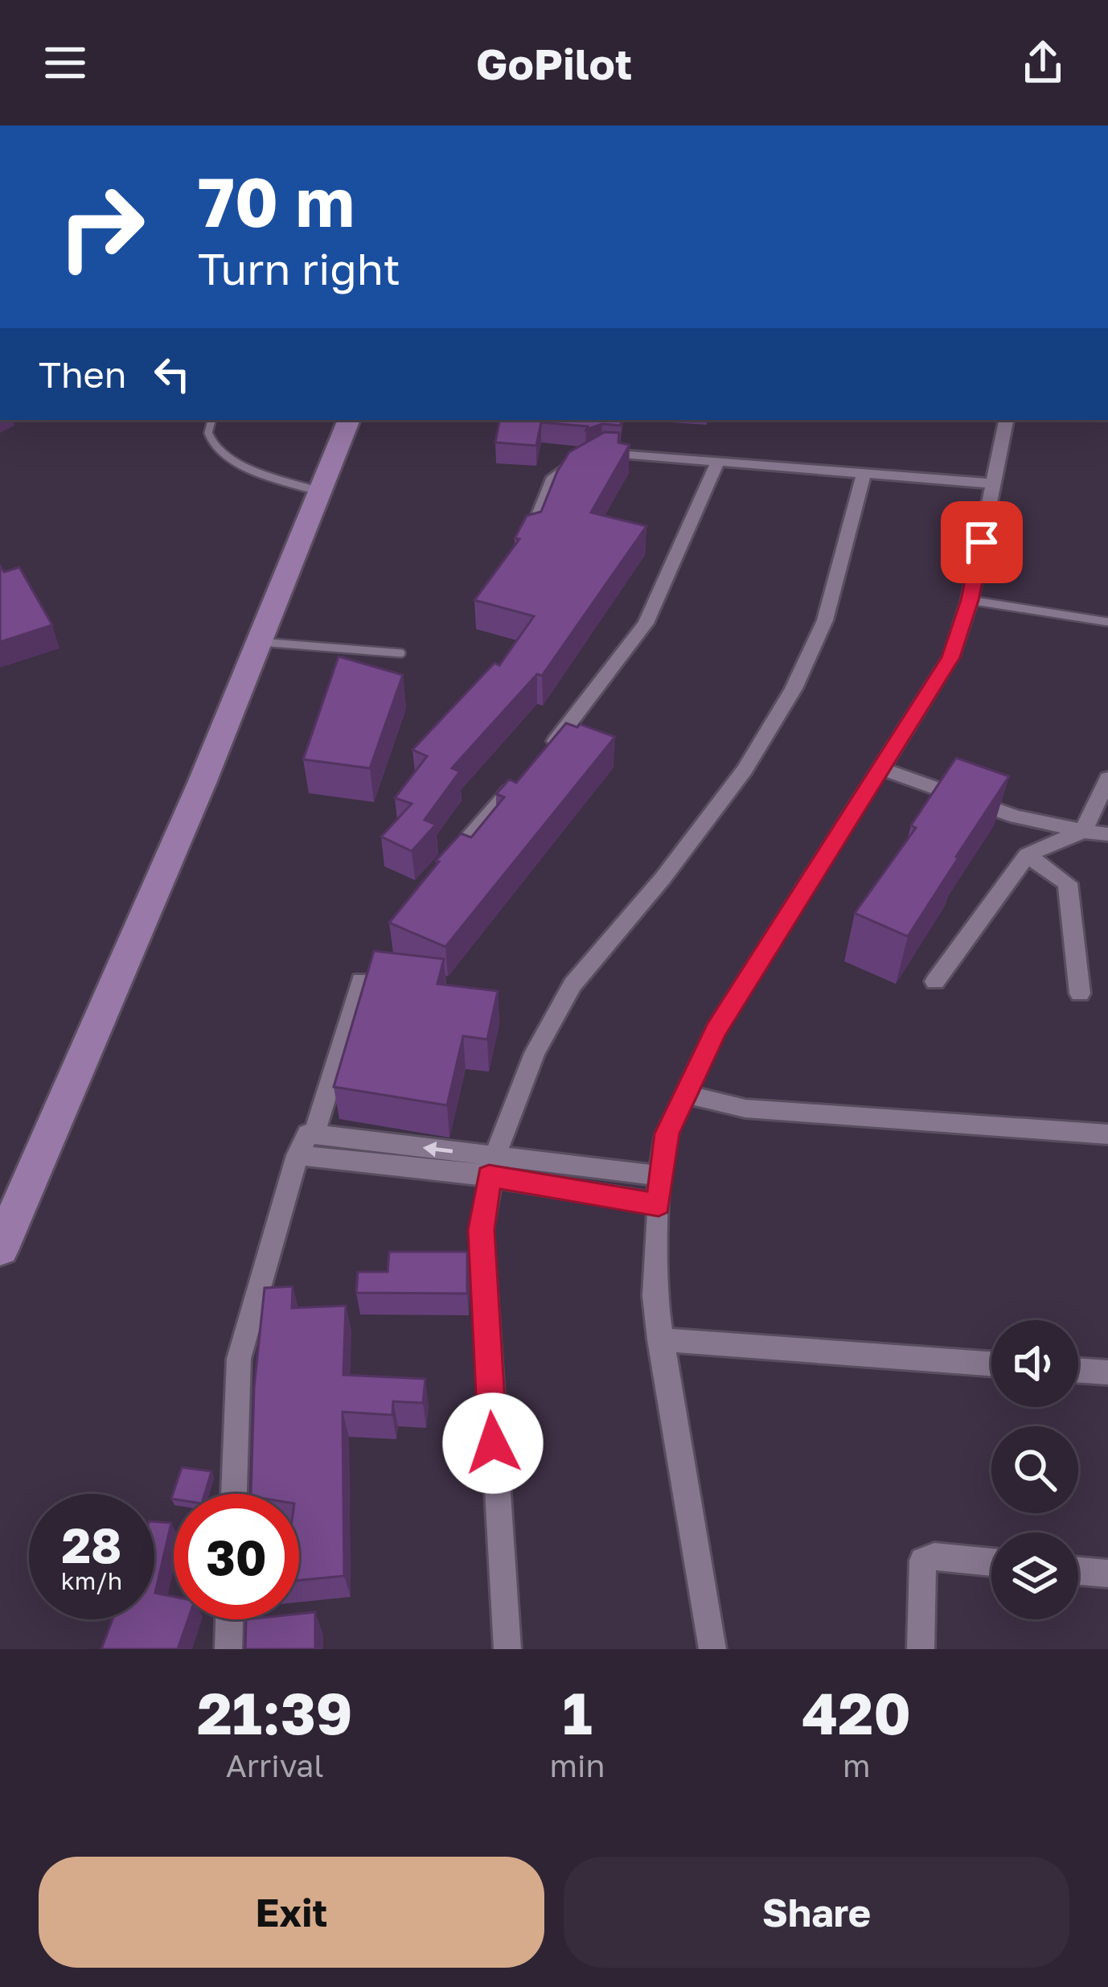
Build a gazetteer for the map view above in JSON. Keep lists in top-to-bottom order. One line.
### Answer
{"page":{"header":"GoPilot","turn":["70 m","Turn right"],"then":"Then","speed":"28 km/h","limit":"30","eta":["21:39","Arrival","1","min","420","m"],"buttons":["Exit","Share"]}}
